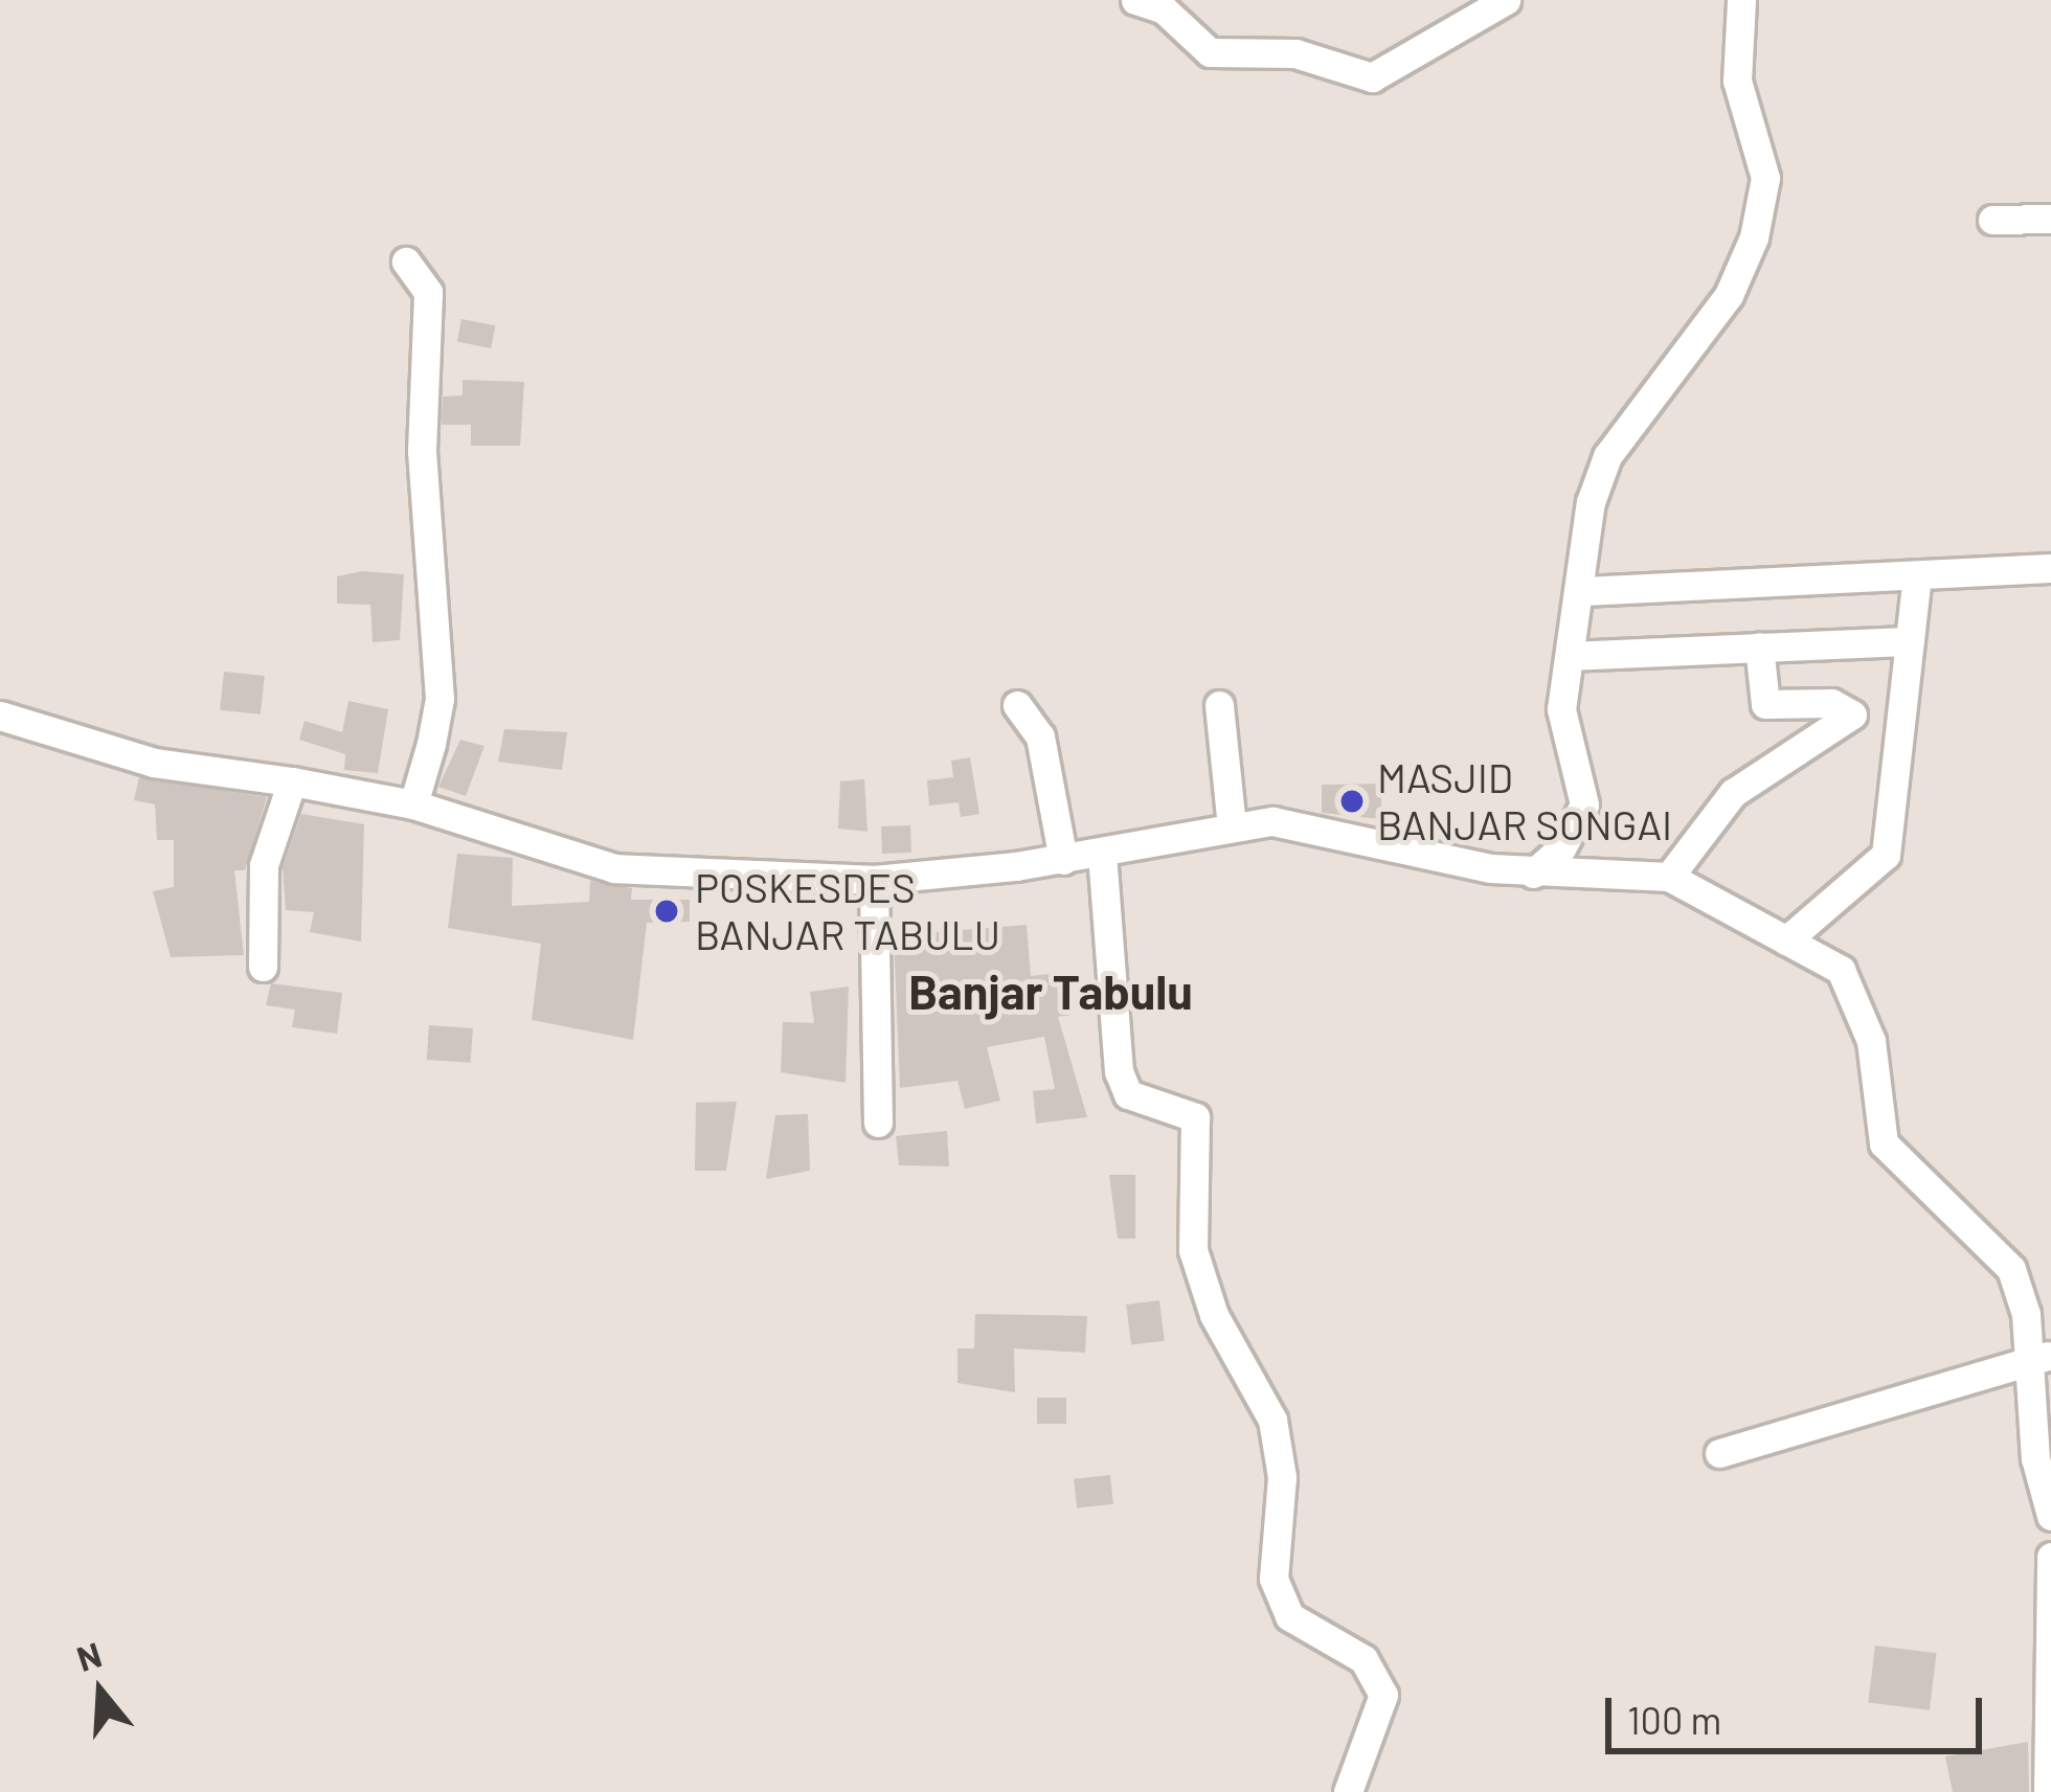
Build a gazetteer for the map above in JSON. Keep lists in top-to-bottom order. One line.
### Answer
{"districts":["Banjar Tabulu"],"places":["MASJID BANJAR SONGAI","POSKESDES BANJAR TABULU"],"scale_bar":"100 m","north":"top"}
